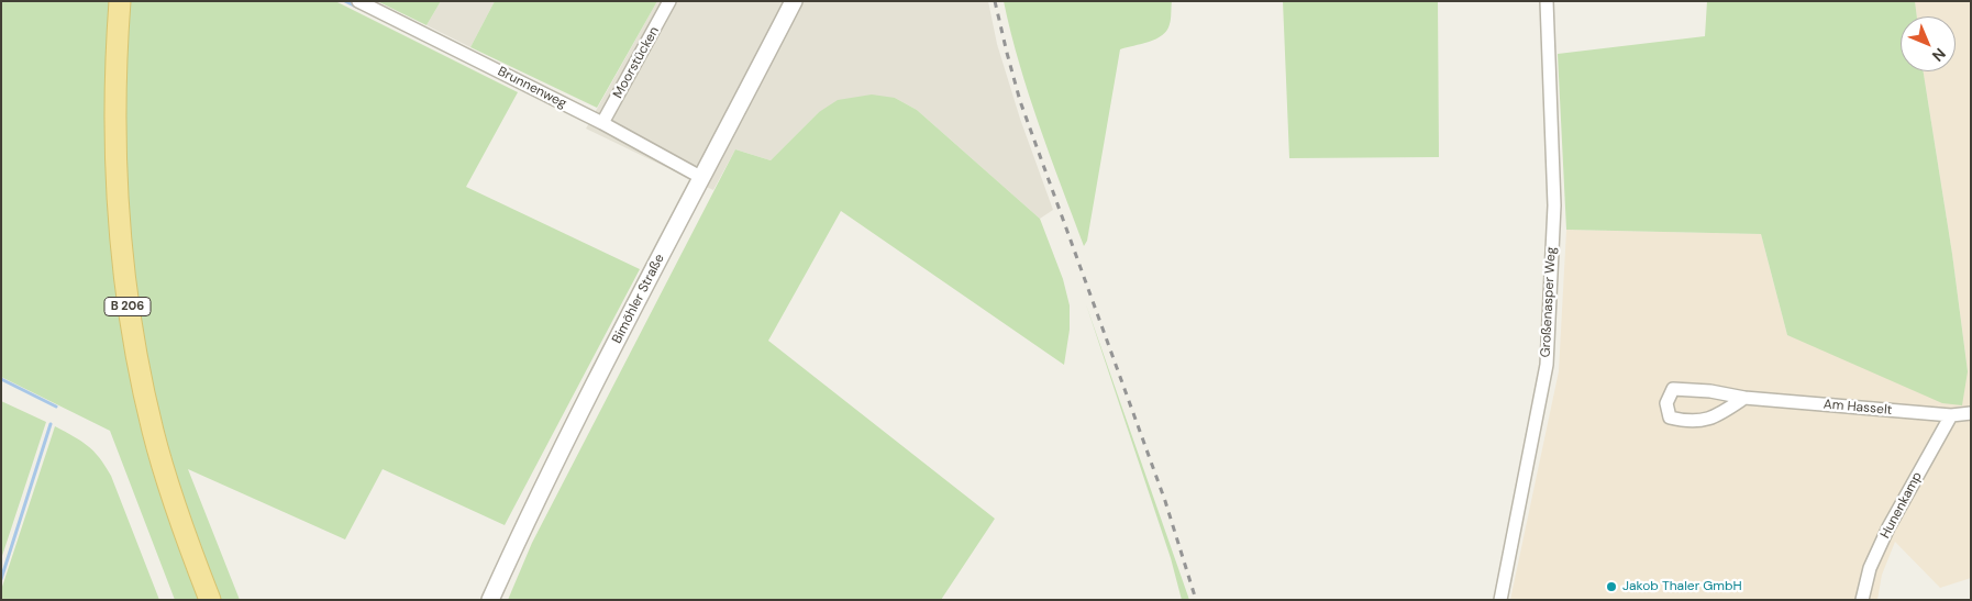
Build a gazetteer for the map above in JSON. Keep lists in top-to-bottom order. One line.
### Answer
{"streets":{"main road":["B 206"],"street":["Moorstücken","Brunnenweg","Bimöhler Straße","Großenasper Weg","Am Hasselt","Hunenkamp"]},"crossings":[["Moorstücken","Brunnenweg"],["Brunnenweg","Bimöhler Straße"],["Am Hasselt","Hunenkamp"]],"places":["Jakob Thaler GmbH"],"north":"bottom right"}
